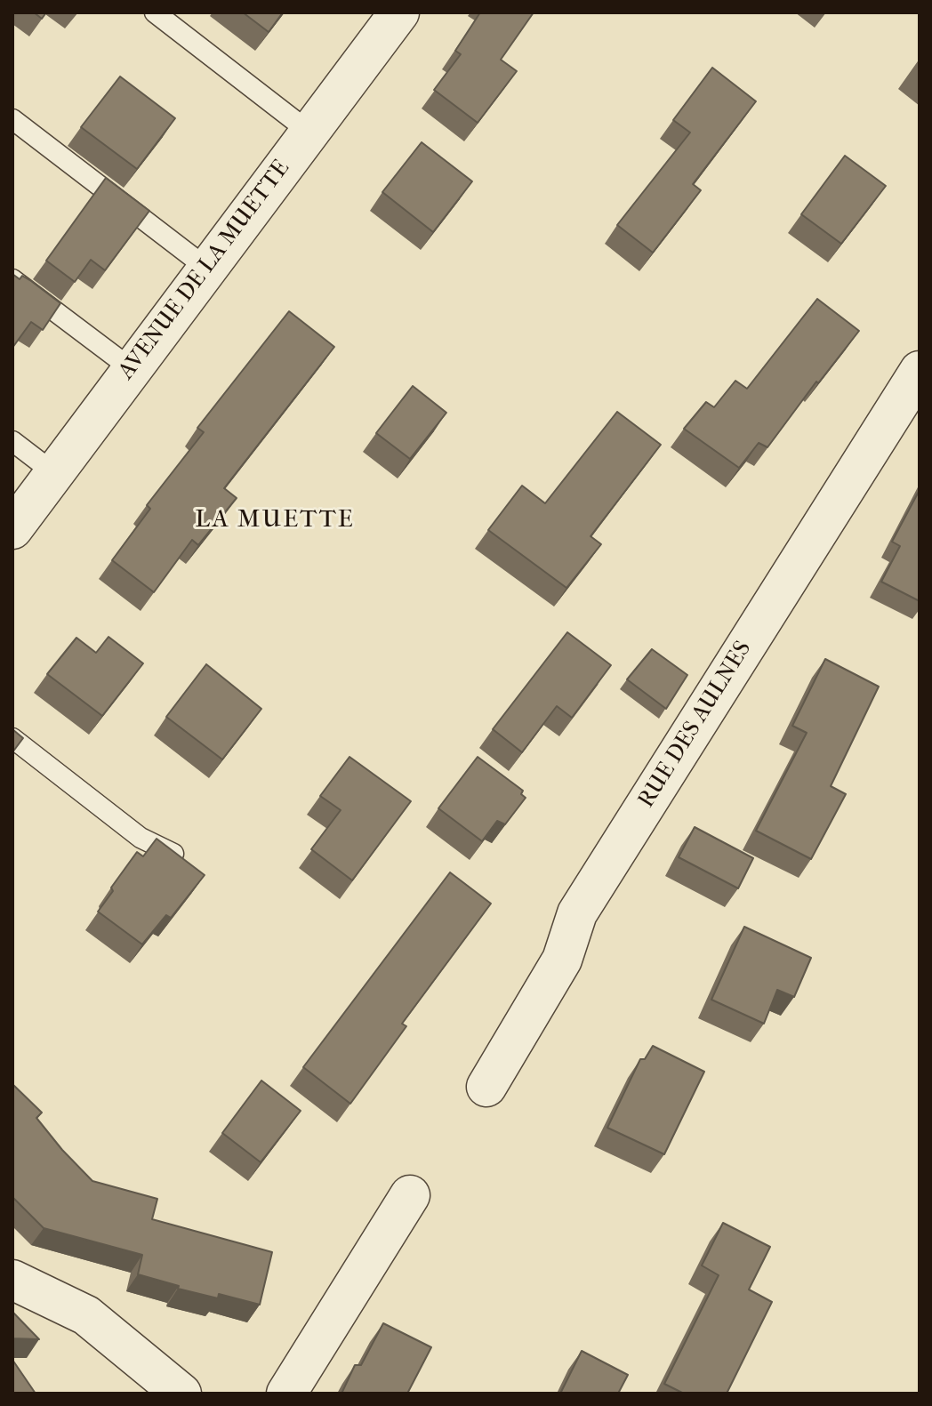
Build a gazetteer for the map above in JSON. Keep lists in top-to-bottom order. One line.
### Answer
{"streets":{"street":["AVENUE DE LA MUETTE","RUE DES AULNES"]},"districts":["LA MUETTE"]}
